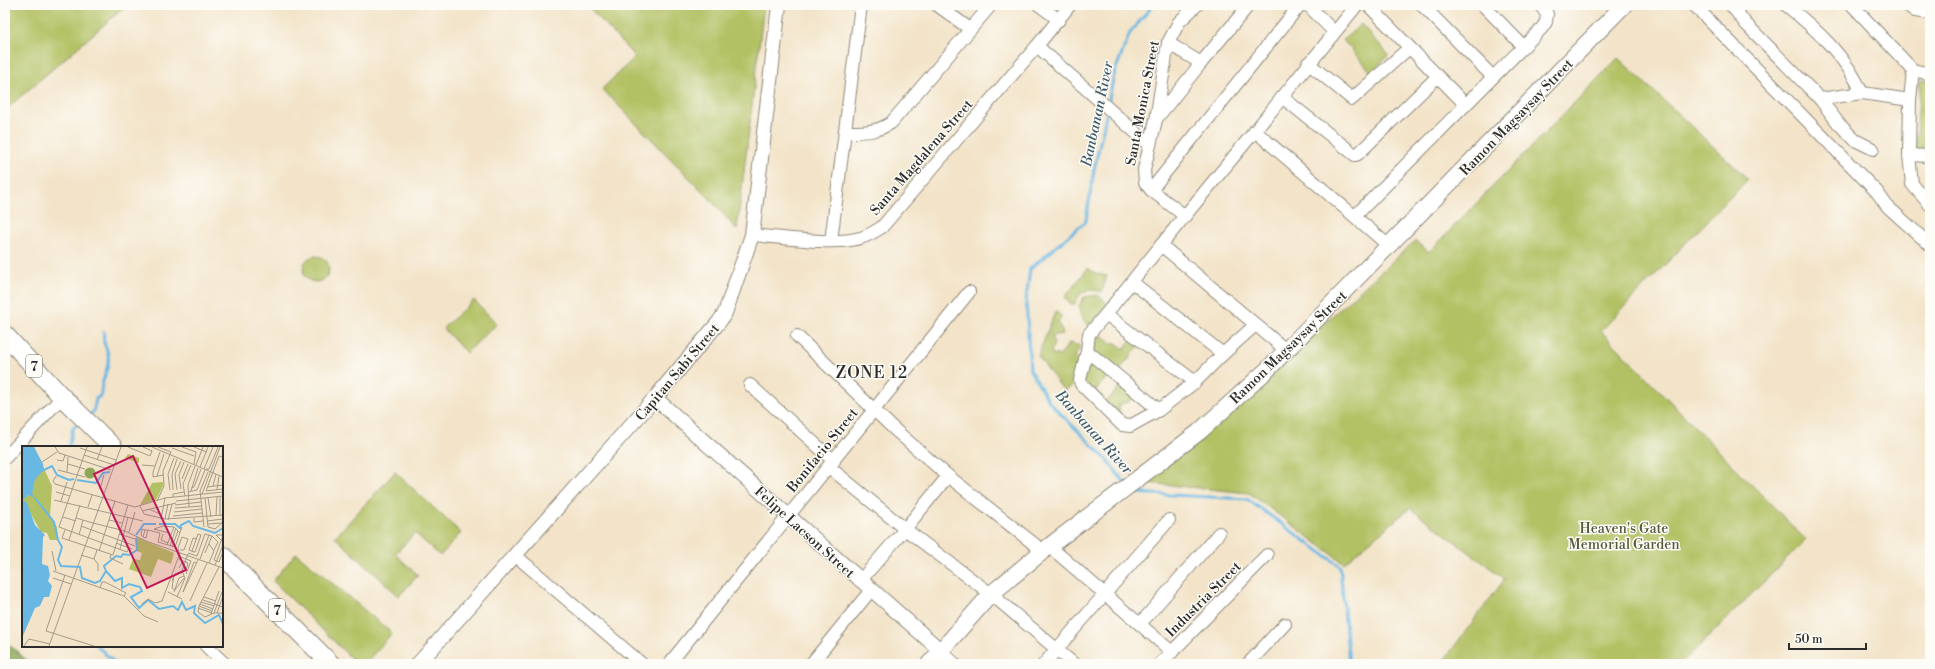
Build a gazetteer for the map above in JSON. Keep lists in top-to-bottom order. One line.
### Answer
{"streets":{"main road":["Ramon Magsaysay Street","7"],"street":["Santa Monica Street","Santa Magdalena Street","Capitan Sabi Street","Bonifacio Street","Felipe Lacson Street","Industria Street"]},"crossings":[["Ramon Magsaysay Street","Felipe Lacson Street"],["Santa Magdalena Street","Capitan Sabi Street"],["Capitan Sabi Street","Felipe Lacson Street"],["Bonifacio Street","Felipe Lacson Street"]],"districts":["ZONE 12"],"water":["Banbanan River"],"parks":["Heaven's Gate Memorial Garden"],"scale_bar":"50 m"}
